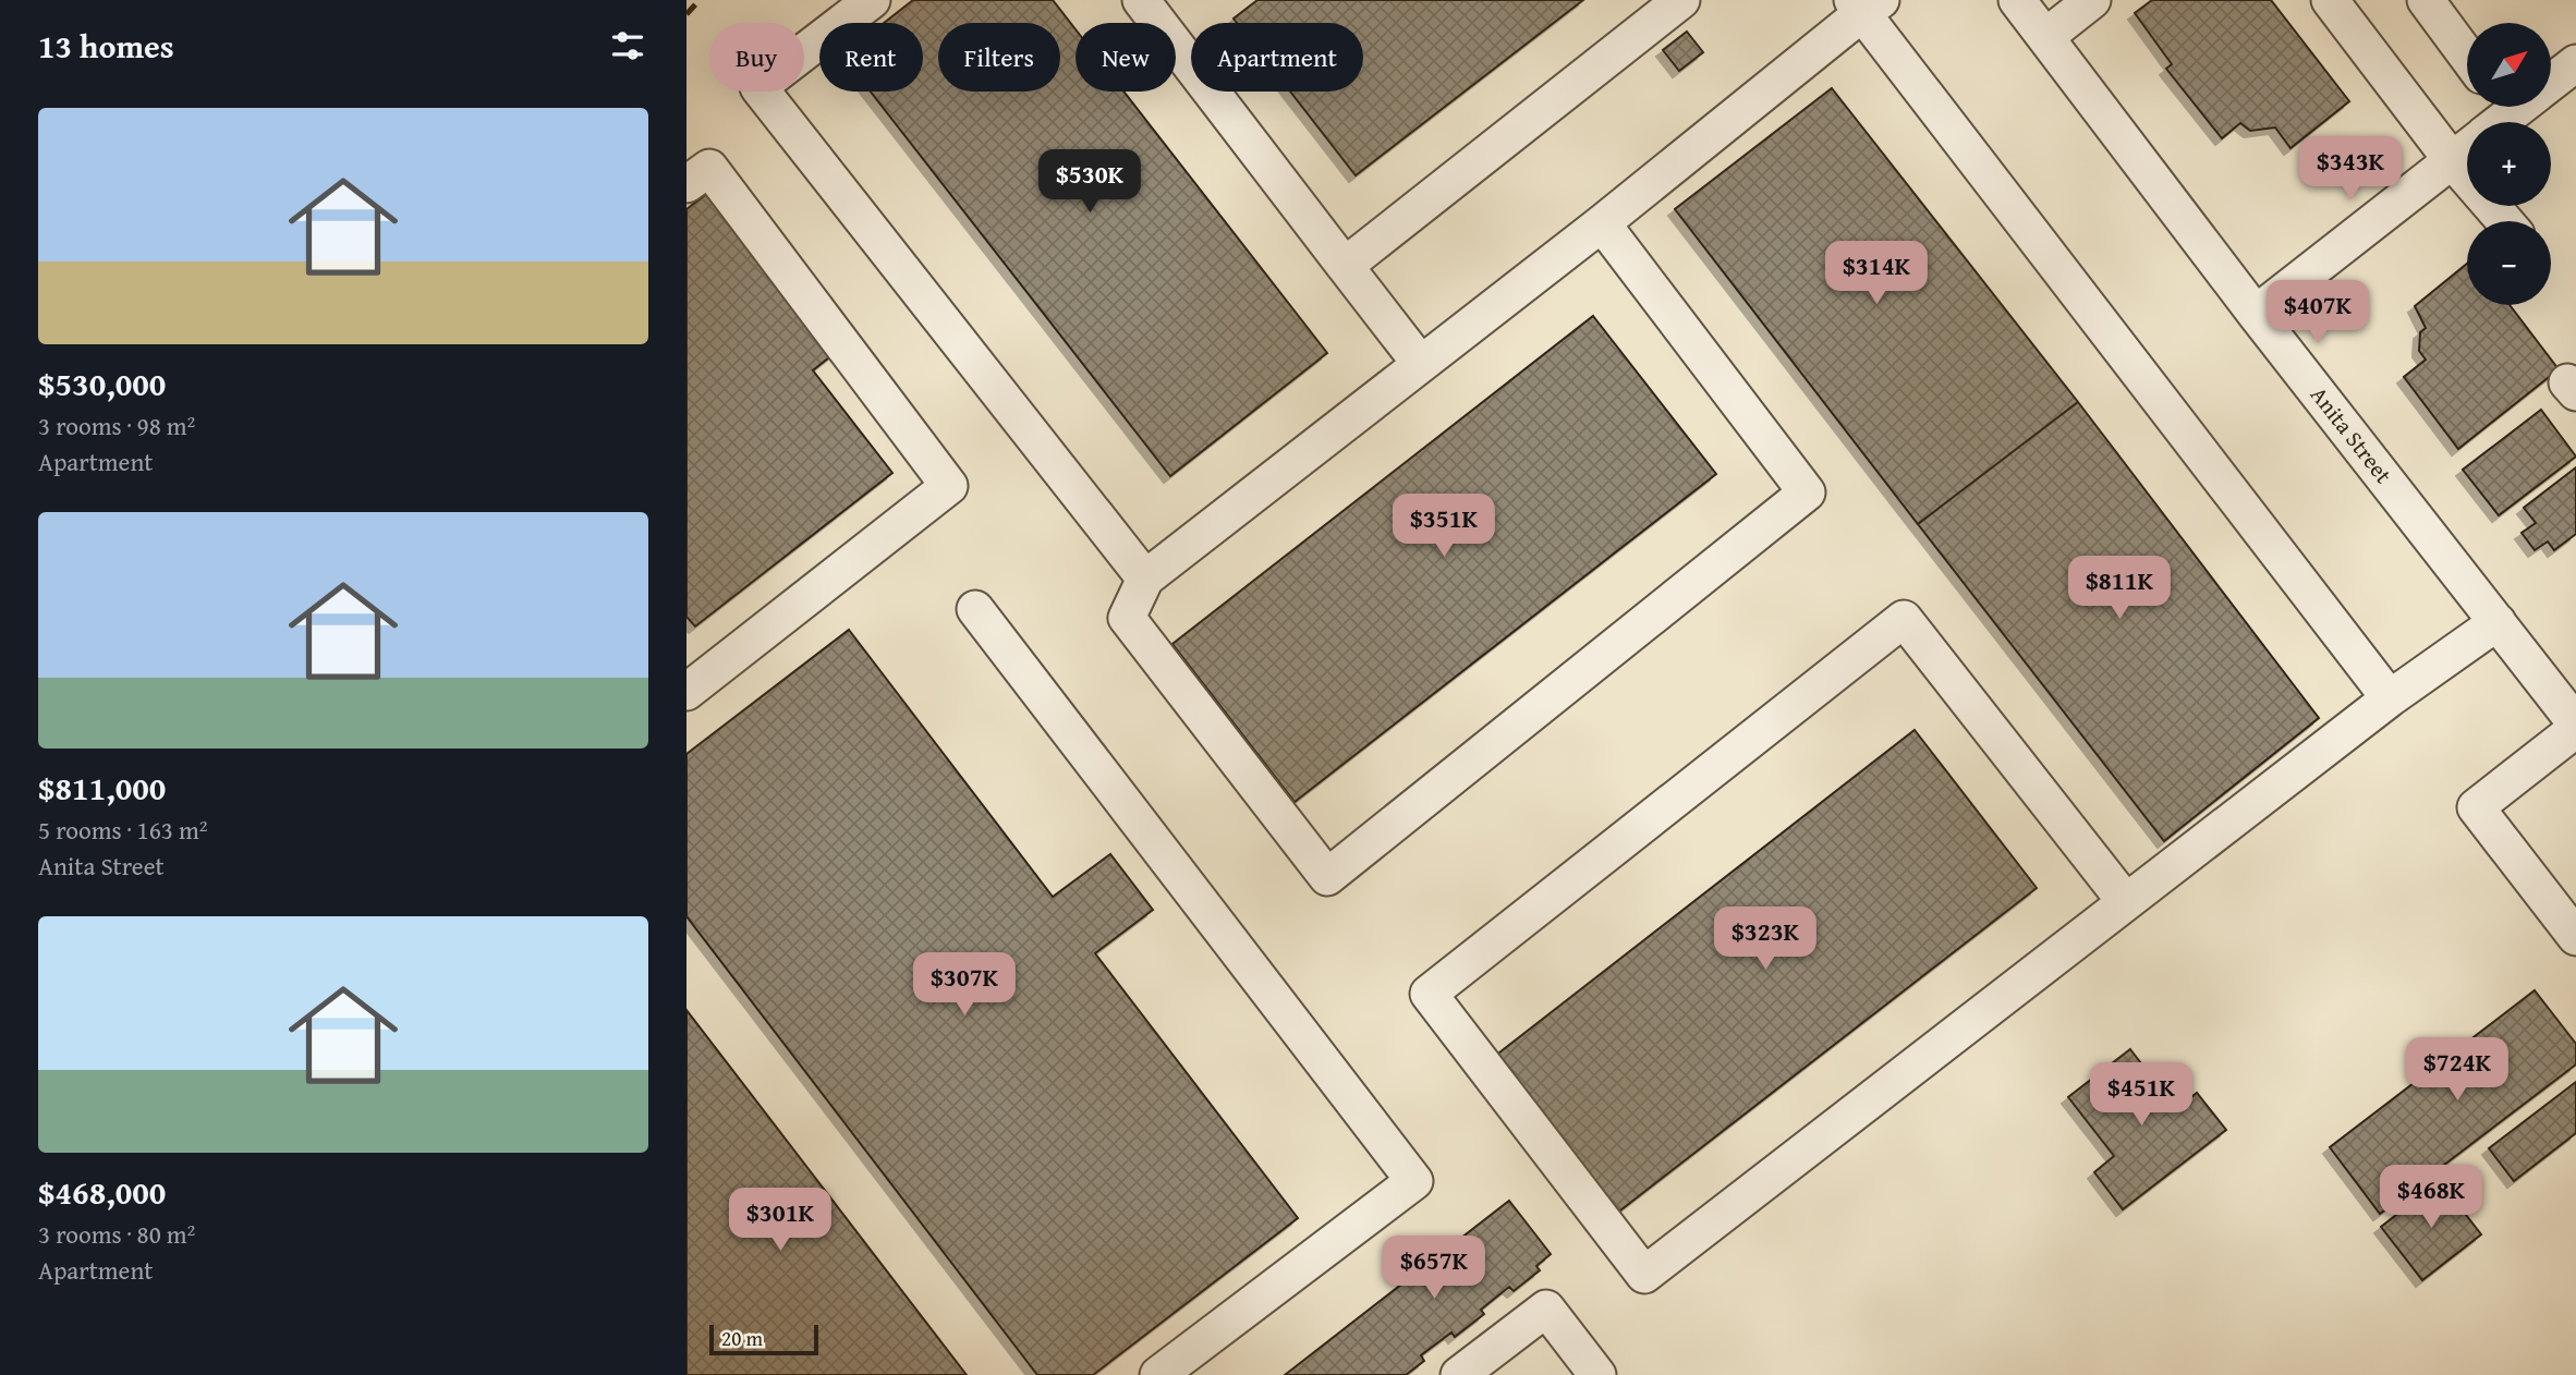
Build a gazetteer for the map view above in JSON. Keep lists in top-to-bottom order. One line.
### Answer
{"streets":{"street":["Anita Street"]},"scale_bar":"20 m","north":"top right","page":{"heading":"13 homes","map_buttons":["+","−"],"chip":["Buy","Rent","Filters","New","Apartment"],"list":[{"name":"$530,000","note":"3 rooms · 98 m² · Apartment"},{"name":"$811,000","note":"5 rooms · 163 m² · Anita Street"},{"name":"$468,000","note":"3 rooms · 80 m² · Apartment"}],"price":["$343K","$530K","$314K","$407K","$351K","$811K","$323K","$307K","$724K","$451K","$468K","$301K","$657K"],"scale":"20 m"}}
